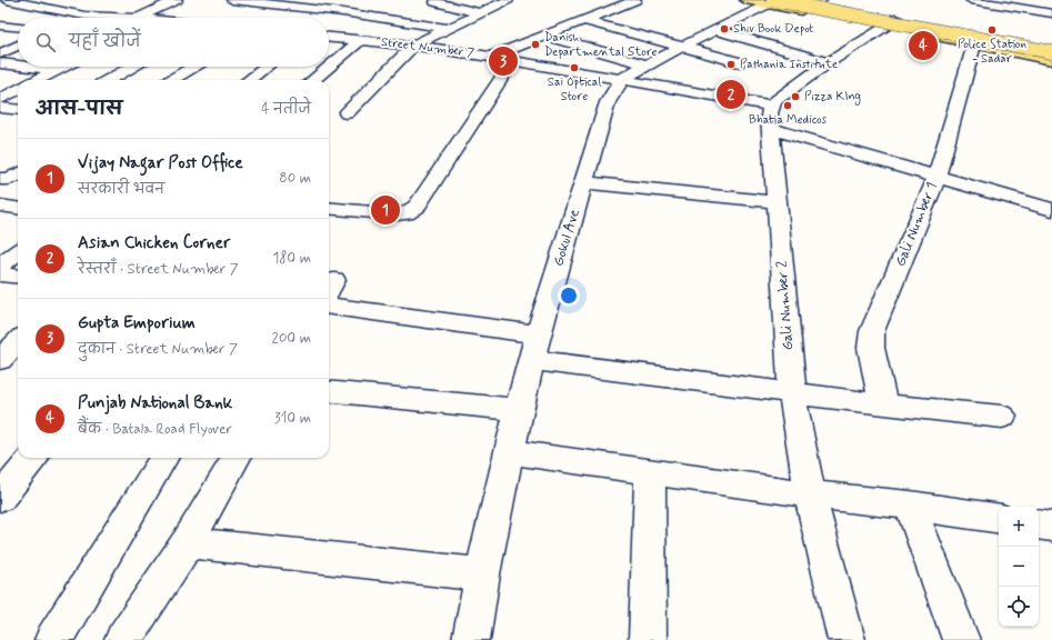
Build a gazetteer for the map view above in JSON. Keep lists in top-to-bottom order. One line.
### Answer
{"streets":{"street":["Street Number 7","Gali Number 1","Gokul Ave","Gali Number 2"]},"crossings":[["Street Number 7","Gokul Ave"],["Street Number 7","Gali Number 2"]],"places":["Shiv Book Depot","Police Station - Sadar","Danish Departmental Store","Pathania Institute","Sai Optical Store","Pizza KIng","Bhatia Medicos"],"page":{"search":"यहाँ खोजें","pins":["4","3","2","1"],"heading":["आस-पास","4 नतीजे"],"list":[{"mark":"1","name":"Vijay Nagar Post Office","note":"सरकारी भवन","value":"80 m"},{"mark":"2","name":"Asian Chicken Corner","note":"रेस्तराँ · Street Number 7","value":"180 m"},{"mark":"3","name":"Gupta Emporium","note":"दुकान · Street Number 7","value":"200 m"},{"mark":"4","name":"Punjab National Bank","note":"बैंक · Batala Road Flyover","value":"310 m"}],"map_buttons":["+","−"]}}
